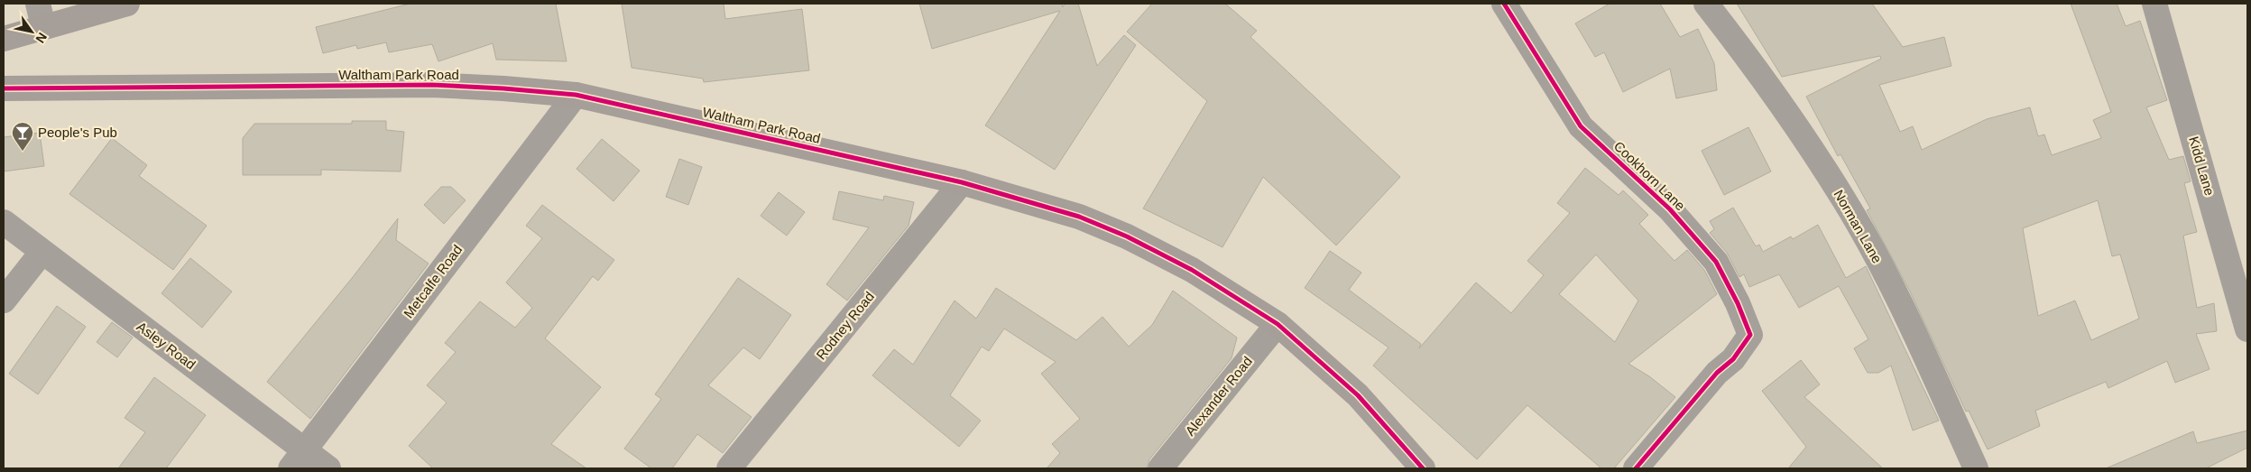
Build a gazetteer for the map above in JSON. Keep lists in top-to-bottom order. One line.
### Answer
{"streets":{"main road":["Waltham Park Road"],"street":["Kidd Lane","Cookhorn Lane","Norman Lane","Metcalfe Road","Rodney Road","Asley Road","Alexander Road"]},"crossings":[["Waltham Park Road","Metcalfe Road"],["Waltham Park Road","Rodney Road"],["Waltham Park Road","Alexander Road"],["Metcalfe Road","Asley Road"]],"places":{"bar":["People's Pub"]},"north":"bottom right"}
